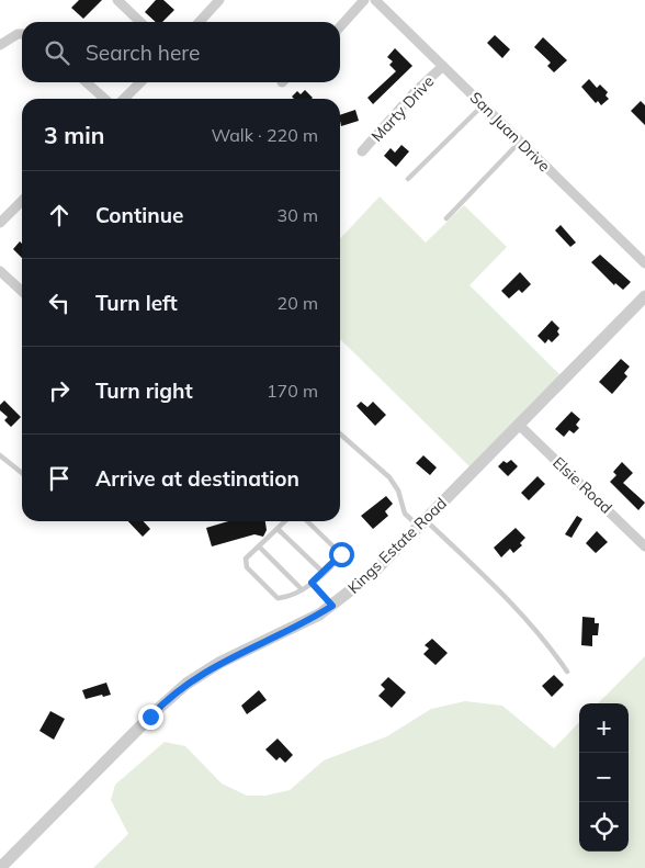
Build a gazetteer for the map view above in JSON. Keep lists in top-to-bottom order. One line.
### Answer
{"streets":{"street":["Marty Drive","San Juan Drive","Elsie Road","Kings Estate Road"]},"crossings":[["Marty Drive","San Juan Drive"],["Elsie Road","Kings Estate Road"]],"page":{"search":"Search here","heading":["3 min","Walk · 220 m"],"list":[["Continue","30 m"],["Turn left","20 m"],["Turn right","170 m"],"Arrive at destination"],"map_buttons":["+","−"]}}
